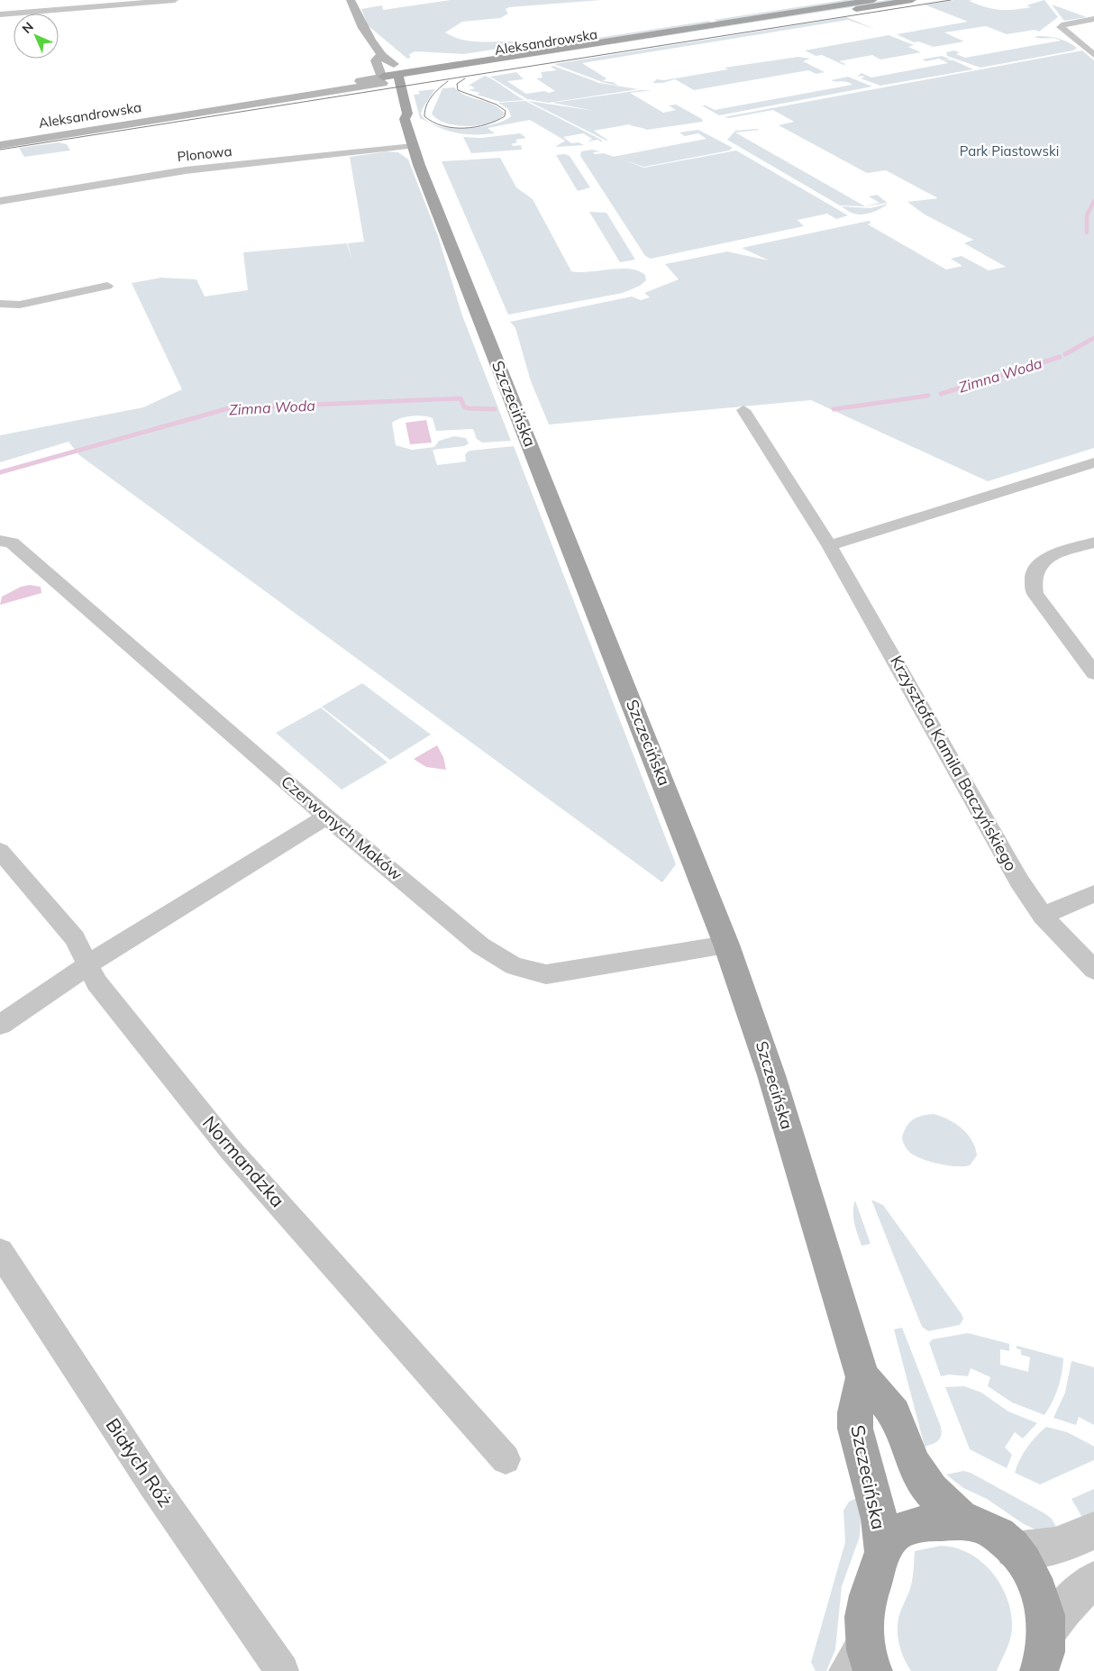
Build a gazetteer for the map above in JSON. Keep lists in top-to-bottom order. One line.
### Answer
{"streets":{"main road":["Aleksandrowska","Szczecińska"],"street":["Plonowa","Krzysztofa Kamila Baczyńskiego","Czerwonych Maków","Normandzka","Białych Róż"]},"crossings":[["Aleksandrowska","Szczecińska"],["Plonowa","Szczecińska"],["Szczecińska","Czerwonych Maków"]],"water":["Zimna Woda"],"parks":["Park Piastowski"],"north":"top left"}
